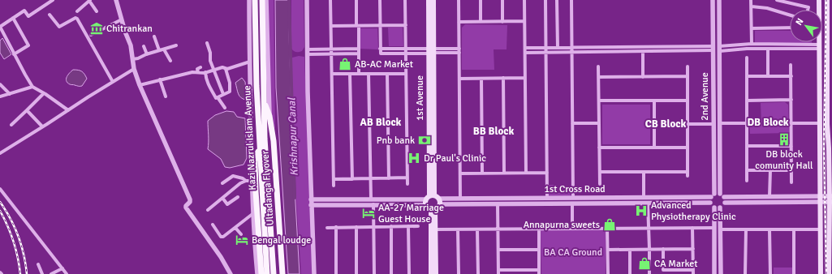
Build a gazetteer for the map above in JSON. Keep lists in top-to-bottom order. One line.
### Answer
{"streets":{"main road":["1st Avenue","Kazi Nazrul Islam Avenue","Ultadanga Flyover"],"street":["2nd Avenue","1st Cross Road"]},"crossings":[["2nd Avenue","1st Cross Road"],["1st Avenue","1st Cross Road"],["Kazi Nazrul Islam Avenue","Ultadanga Flyover"]],"districts":["AB Block","DB Block","CB Block","BB Block"],"water":["Krishnapur Canal"],"parks":["BA CA Ground"],"places":{"museum":["Chitrankan"],"shop":["AB-AC Market","Annapurna sweets","CA Market"],"building":["DB block comunity Hall"],"bank":["Pnb bank"],"hospital":["Dr Paul's Clinic","Advanced Physiotherapy Clinic"],"hotel":["AA-27 Marriage Guest House","Bengal loudge"]},"north":"top left"}
